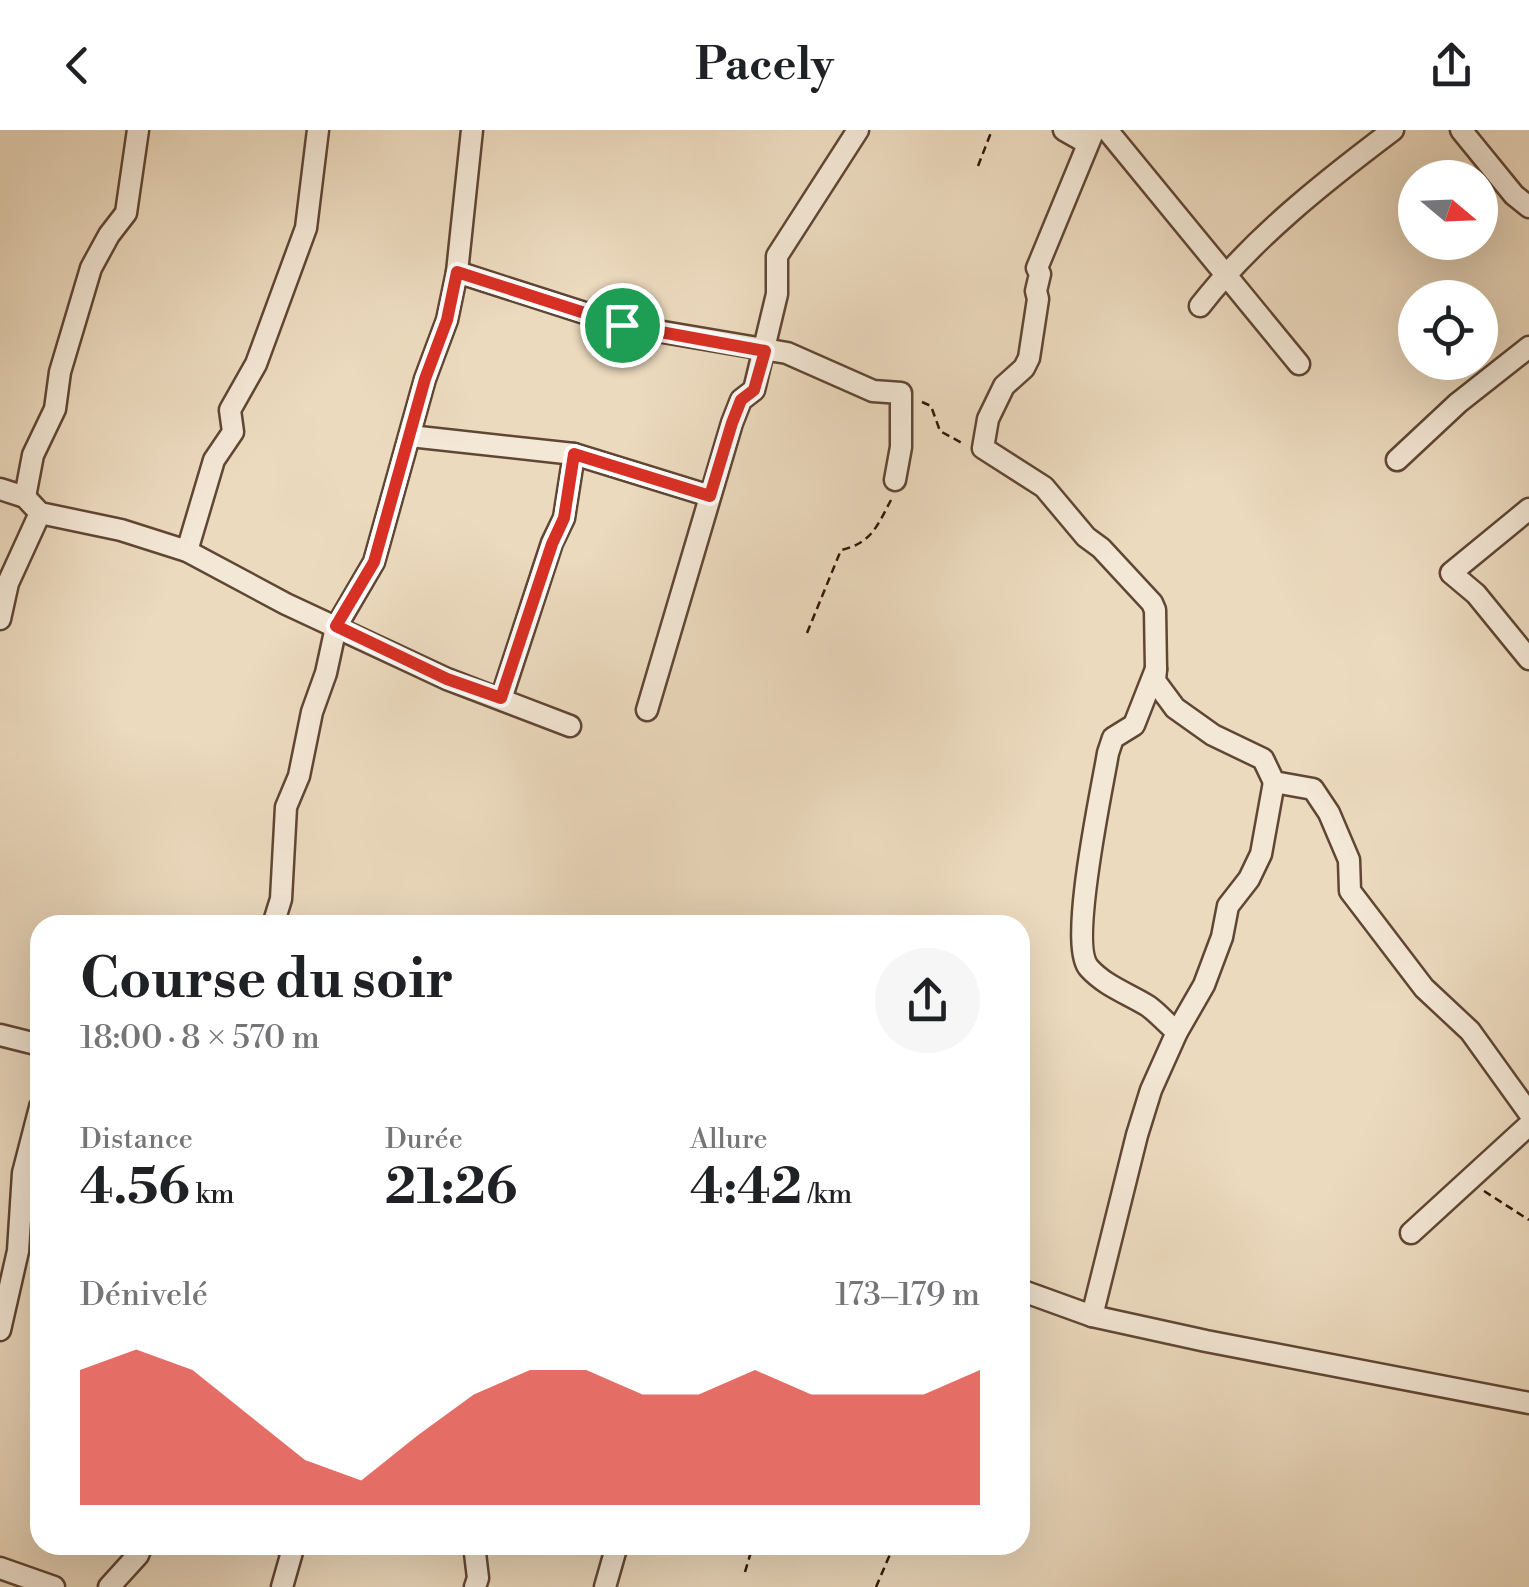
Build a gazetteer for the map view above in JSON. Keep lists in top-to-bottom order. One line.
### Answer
{"north":"right","page":{"header":"Pacely","heading":["Course du soir","18:00 · 8 × 570 m"],"stats":[["Distance","4.56 km"],["Durée","21:26"],["Allure","4:42 /km"]],"chart":["Dénivelé","173–179 m"]}}
